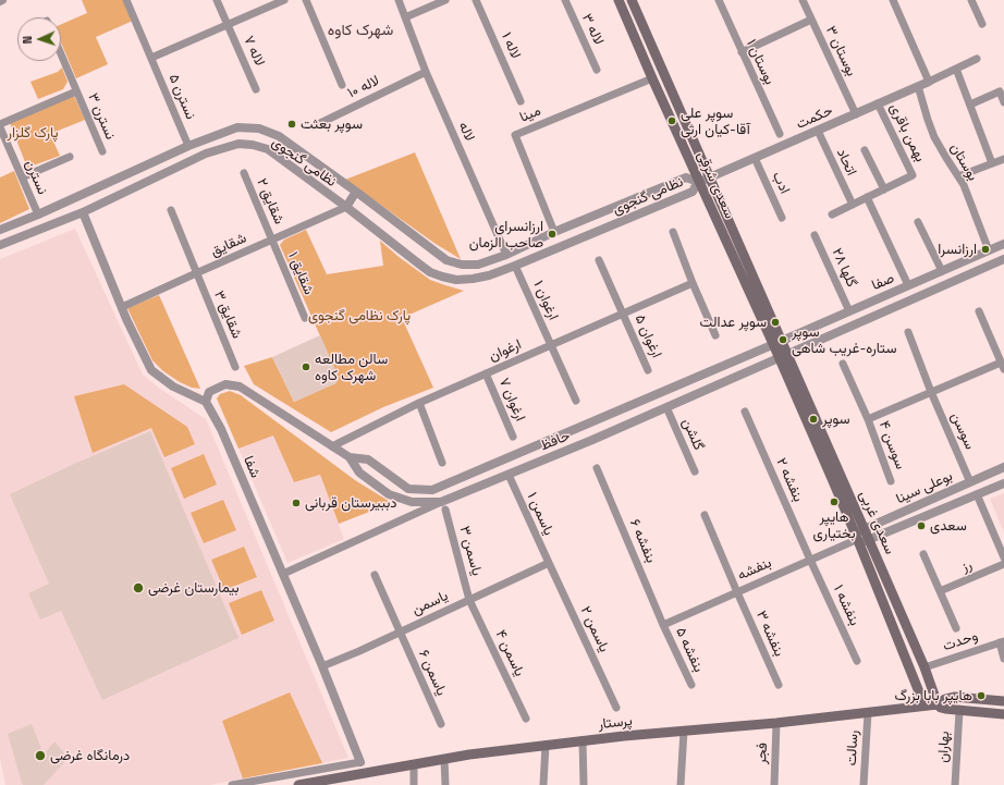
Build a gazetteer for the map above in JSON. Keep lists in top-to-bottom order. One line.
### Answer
{"streets":{"main road":["سعدی شرقی","سعدی غربی","پرستار"],"street":["لاله ۳","لاله ۱","لاله ۷","بوستان ۳","بوستان ۱","لاله ۱۰","نسترن ۵","مینا","نسترن ۳","حکمت","لاله","بهمن باقری","نظامی گنجوی","اتحاد","بوستان","نسترن","ادب","شقایق ۲","شقایق","گلها ۲۸","شقایق ۱","صفا","ارغوان ۱","شقایق ۳","ارغوان ۵","ارغوان","ارغوان ۷","سوسن","گلشن","حافظ","سوسن ۴","شفا","بنفشه ۲","بوعلی سینا","یاسمن ۱","بنفشه ۶","یاسمن ۳","رز","بنفشه","یاسمن","بنفشه ۱","یاسمن ۲","بنفشه ۳","وحدت","بنفشه ۵","یاسمن ۴","یاسمن ۶","بهاران","رسالت","فجر"]},"crossings":[["بوستان ۳","حکمت"],["لاله ۱۰","لاله"],["نسترن ۵","نظامی گنجوی"],["مینا","نظامی گنجوی"],["مینا","سعدی شرقی"],["حکمت","بهمن باقری"],["حکمت","نظامی گنجوی"],["حکمت","اتحاد"],["حکمت","بوستان"],["حکمت","ادب"],["حکمت","سعدی شرقی"],["لاله","نظامی گنجوی"],["بهمن باقری","اتحاد"],["نظامی گنجوی","نسترن"],["نظامی گنجوی","سعدی شرقی"],["نظامی گنجوی","شقایق"],["نظامی گنجوی","ارغوان ۱"],["بوستان","صفا"],["سعدی شرقی","صفا"],["سعدی شرقی","حافظ"],["سعدی شرقی","سعدی غربی"],["شقایق ۲","شقایق"],["شقایق ۲","شقایق ۱"],["شقایق","شقایق ۱"],["شقایق","شقایق ۳"],["گلها ۲۸","صفا"],["صفا","حافظ"],["صفا","سعدی غربی"],["ارغوان ۱","ارغوان"],["ارغوان ۵","ارغوان"],["ارغوان","ارغوان ۷"],["ارغوان","حافظ"],["سوسن","بوعلی سینا"],["گلشن","حافظ"],["حافظ","شفا"],["حافظ","یاسمن ۱"],["حافظ","سعدی غربی"],["حافظ","یاسمن ۳"],["شفا","یاسمن"],["بنفشه ۲","بنفشه"],["بنفشه ۲","بنفشه ۱"],["بوعلی سینا","سعدی غربی"],["بوعلی سینا","بنفشه"],["یاسمن ۱","یاسمن"],["یاسمن ۱","یاسمن ۲"],["سعدی غربی","بنفشه"],["سعدی غربی","وحدت"],["سعدی غربی","پرستار"],["بنفشه ۶","بنفشه"],["بنفشه ۶","بنفشه ۵"],["یاسمن ۳","یاسمن"],["یاسمن ۳","یاسمن ۴"],["بنفشه","بنفشه ۱"],["بنفشه","بنفشه ۳"],["بنفشه","بنفشه ۵"],["یاسمن","یاسمن ۲"],["یاسمن","یاسمن ۴"],["یاسمن","یاسمن ۶"],["پرستار","بهاران"],["پرستار","رسالت"],["پرستار","فجر"]],"districts":["شهرک کاوه"],"parks":["پارک گلزار","پارک نظامی گنجوی"],"places":["سوپر علی آقا-کیان ارثی","سوپر بعثت","ارزانسرای صاحب الزمان","ارزانسرا","سوپر عدالت","سوپر ستاره-غریب شاهی","سالن مطالعه شهرک کاوه","سوپر","هایپر بختیاری","دببیرستان قربانی","سعدی","بیمارستان غرضی","هایپر بابا بزرگ","درمانگاه غرضی"],"north":"left"}
